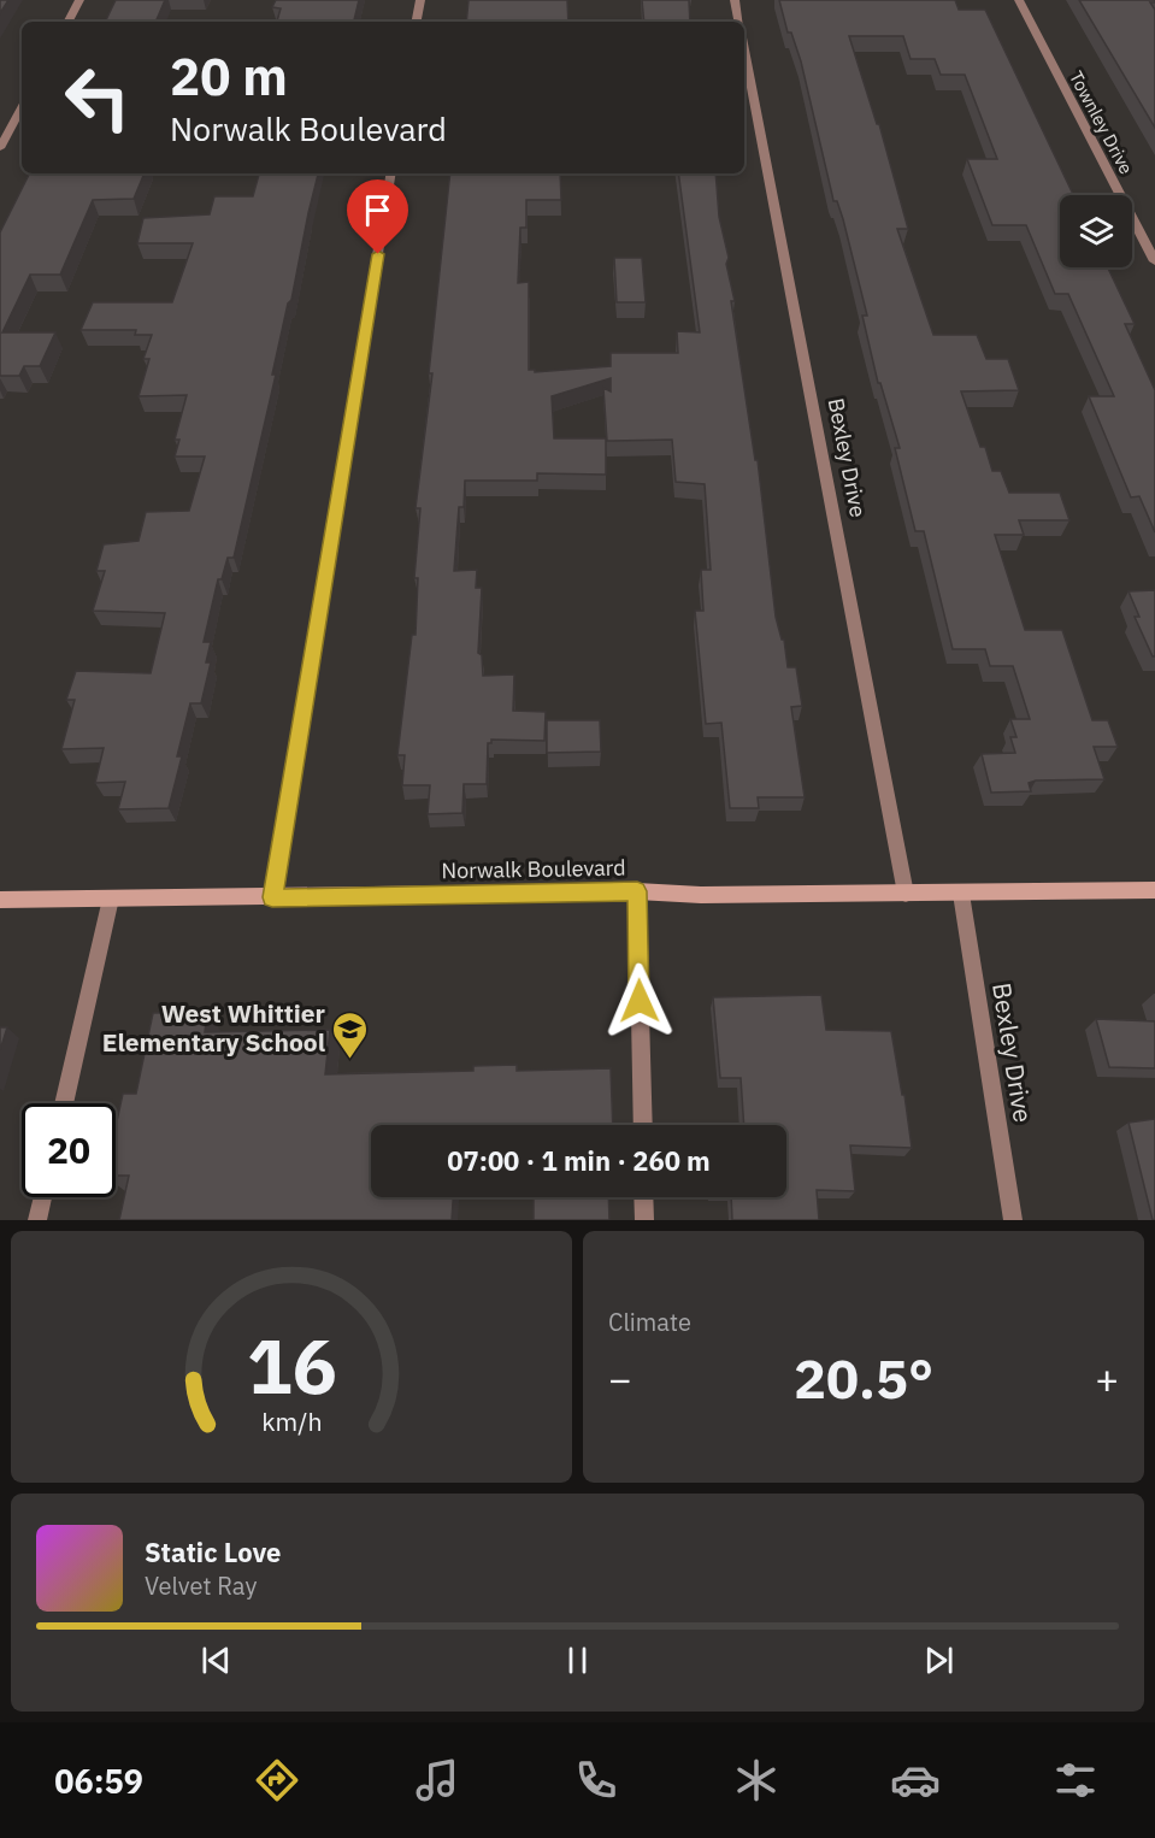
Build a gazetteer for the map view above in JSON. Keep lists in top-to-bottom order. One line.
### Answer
{"streets":{"main road":["Norwalk Boulevard"],"street":["Townley Drive","Bexley Drive"]},"crossings":[["Bexley Drive","Norwalk Boulevard"]],"places":{"school or university":["West Whittier Elementary School"]},"page":{"turn":["20 m","Norwalk Boulevard"],"limit":"20","trip":"07:00 · 1 min · 260 m","tile":"Climate","heat":["−","20.5°","+"],"song":["Static Love","Velvet Ray"],"tabs":"06:59","gauge":["16","km/h"]}}
